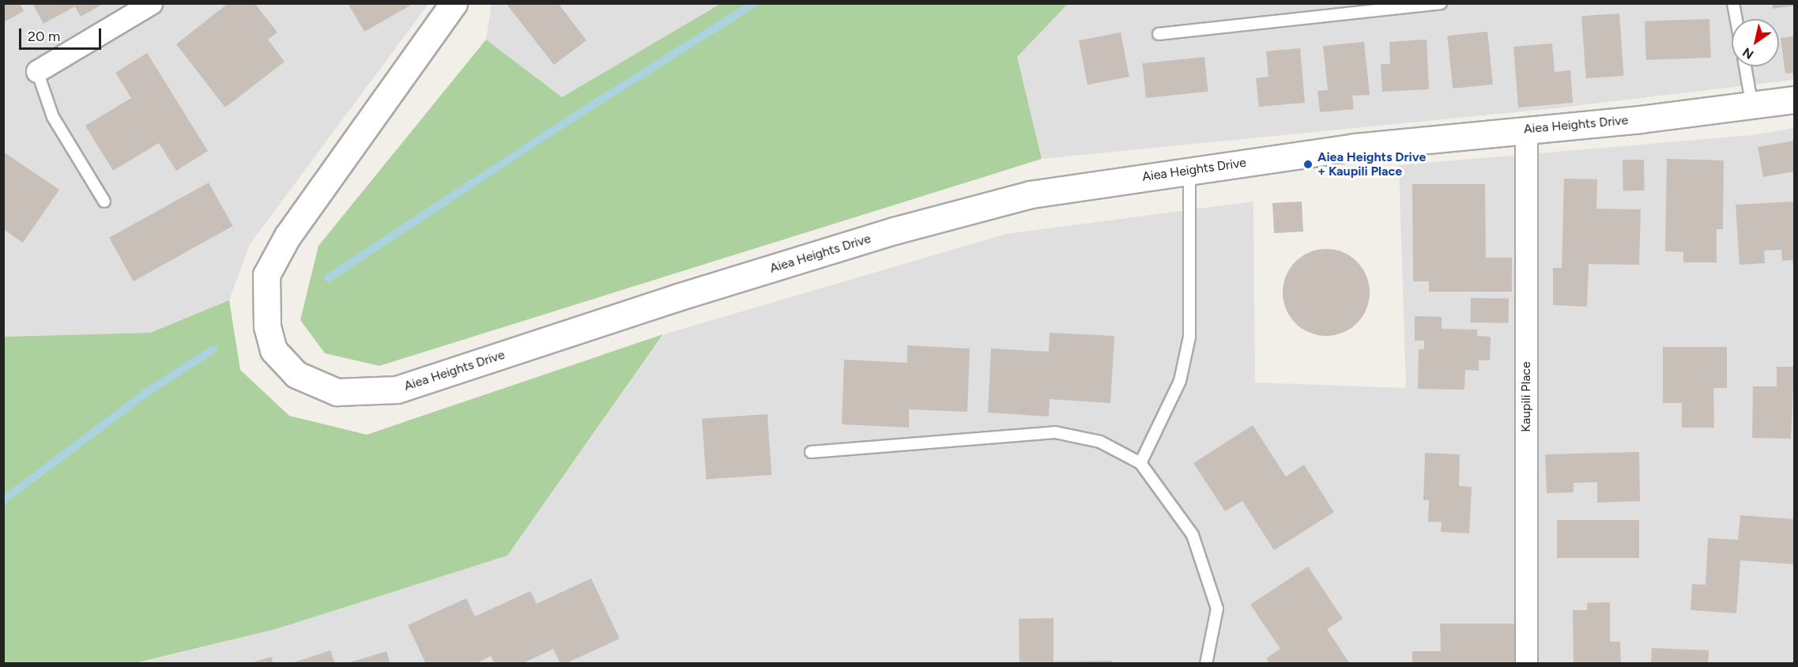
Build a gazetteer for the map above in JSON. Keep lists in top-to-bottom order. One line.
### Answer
{"streets":{"street":["Aiea Heights Drive","Kaupili Place"]},"crossings":[["Aiea Heights Drive","Kaupili Place"]],"places":["Aiea Heights Drive + Kaupili Place"],"scale_bar":"20 m","north":"bottom left"}
